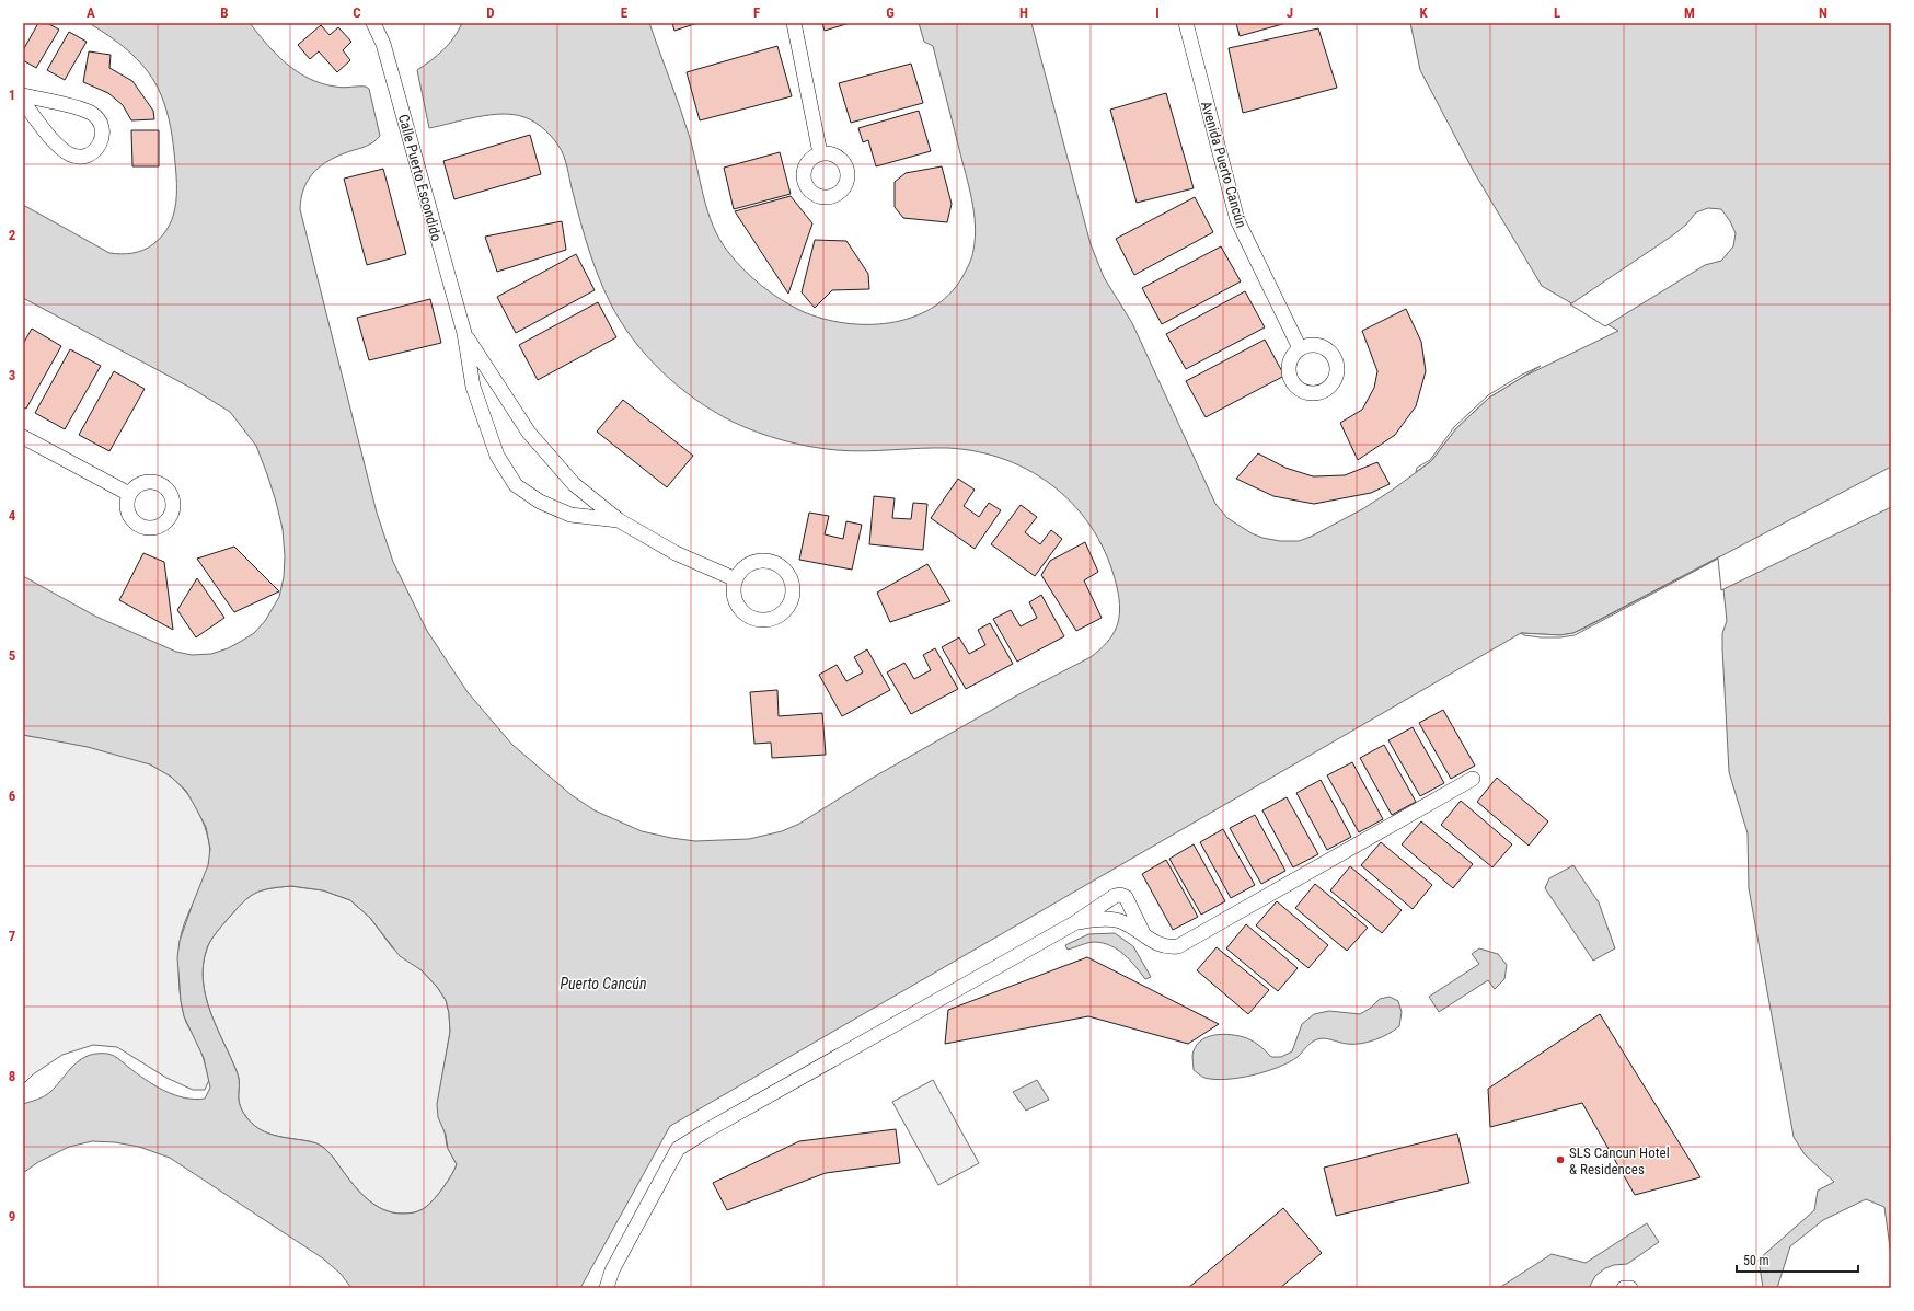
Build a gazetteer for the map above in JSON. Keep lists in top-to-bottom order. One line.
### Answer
{"streets":{"street":["Avenida Puerto Cancún","Calle Puerto Escondido"]},"water":["Puerto Cancún"],"places":["SLS Cancun Hotel & Residences"],"scale_bar":"50 m","grid":{"columns":["A","B","C","D","E","F","G","H","I","J","K","L","M","N"],"rows":["1","2","3","4","5","6","7","8","9"]}}
